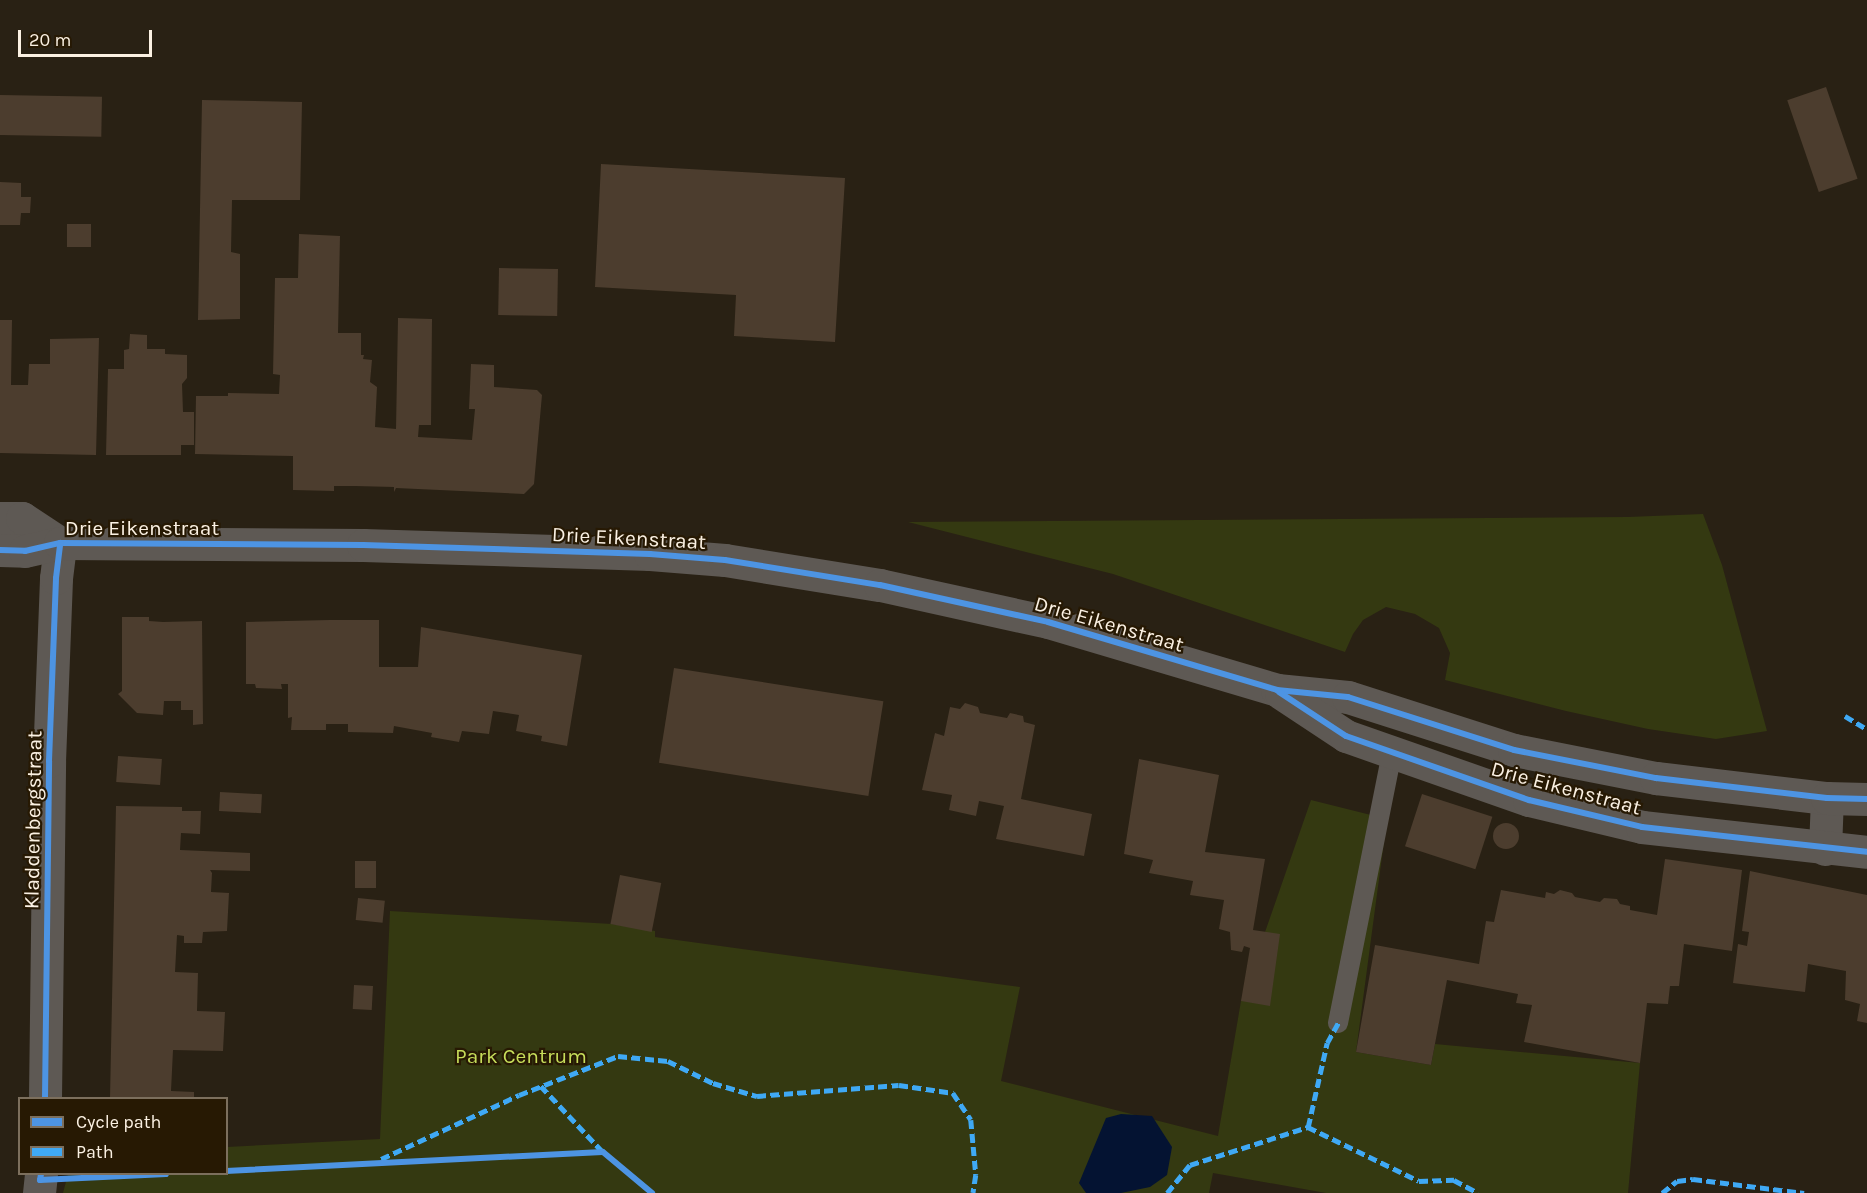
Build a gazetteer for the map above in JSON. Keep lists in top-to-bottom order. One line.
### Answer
{"streets":{"street":["Drie Eikenstraat","Kladdenbergstraat"]},"crossings":[["Drie Eikenstraat","Kladdenbergstraat"]],"parks":["Park Centrum"],"legend":["Cycle path","Path"],"scale_bar":"20 m"}
